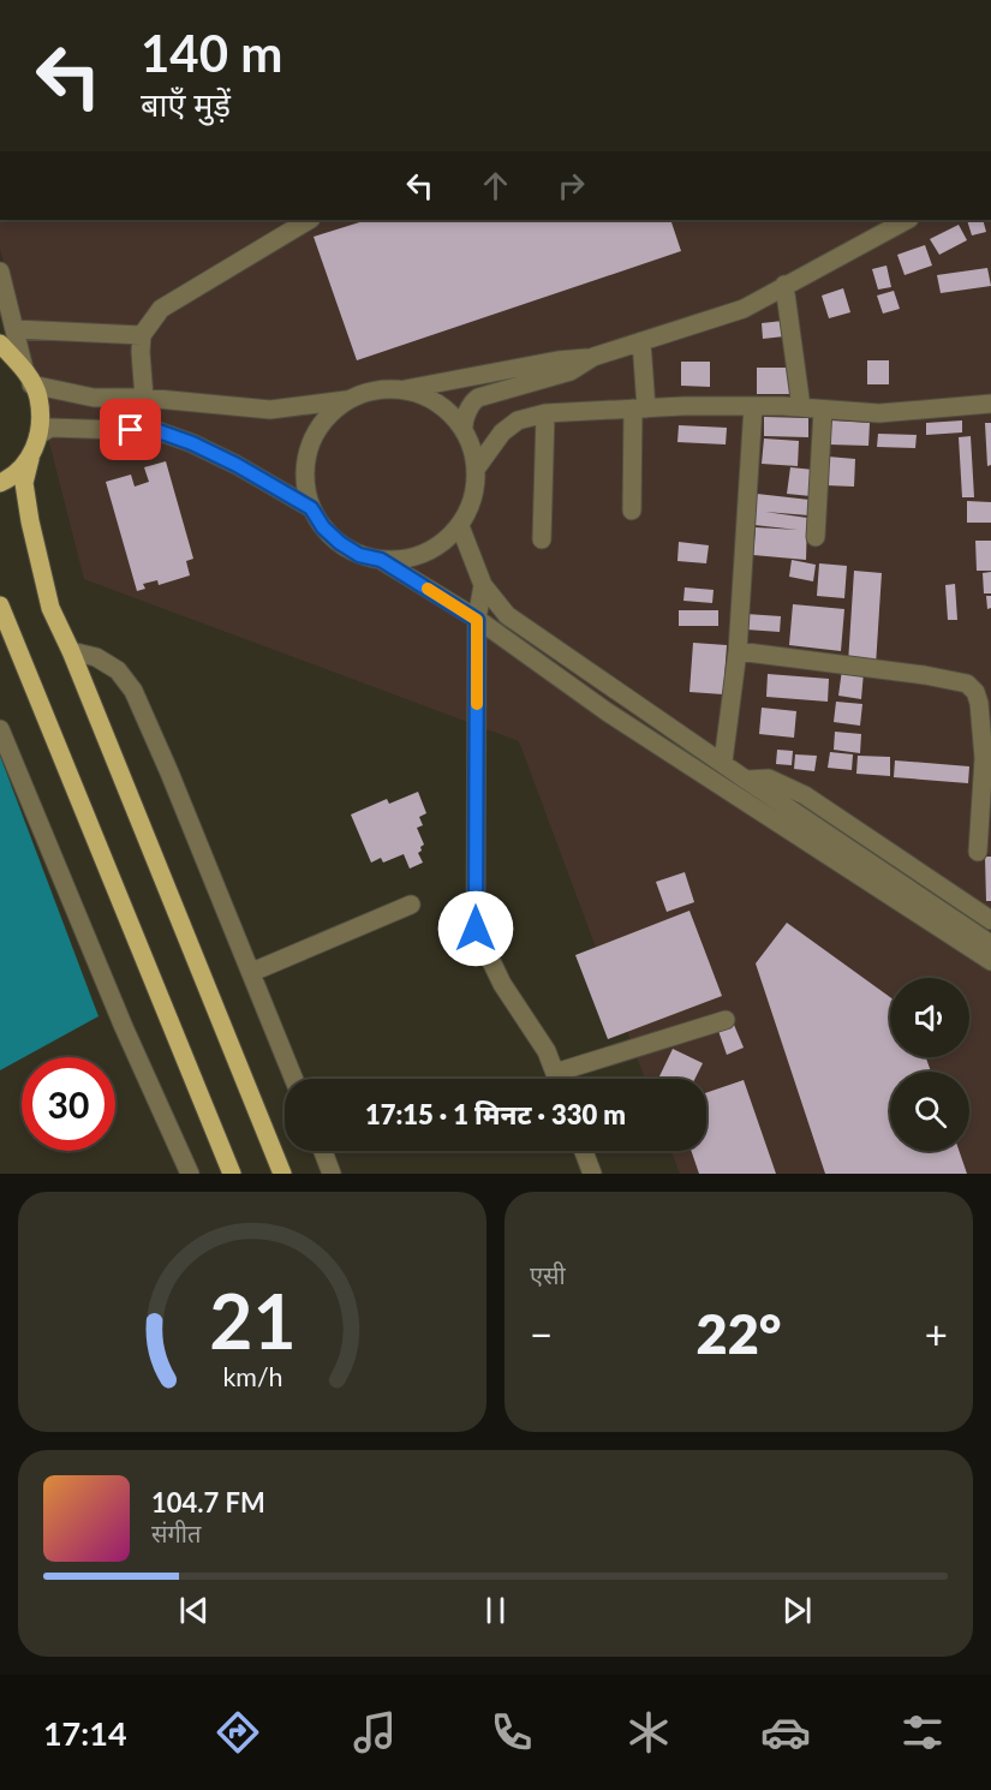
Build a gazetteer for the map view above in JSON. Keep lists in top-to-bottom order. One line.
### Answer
{"page":{"turn":["140 m","बाएँ मुड़ें"],"limit":"30","trip":"17:15 · 1 मिनट · 330 m","tile":"एसी","heat":["−","22°","+"],"song":["104.7 FM","संगीत"],"tabs":"17:14","gauge":["21","km/h"]}}
